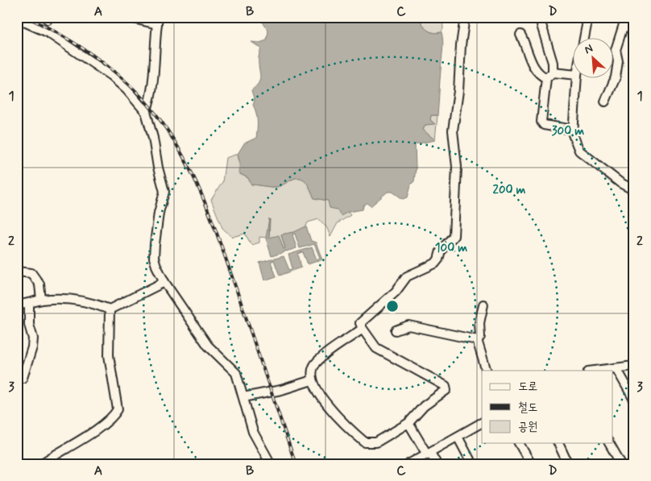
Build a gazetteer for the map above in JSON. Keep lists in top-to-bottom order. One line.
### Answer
{"legend":["도로","철도","공원"],"north":"top left","grid":{"columns":["A","B","C","D"],"rows":["1","2","3"]},"rings":["300 m","200 m","100 m"]}
